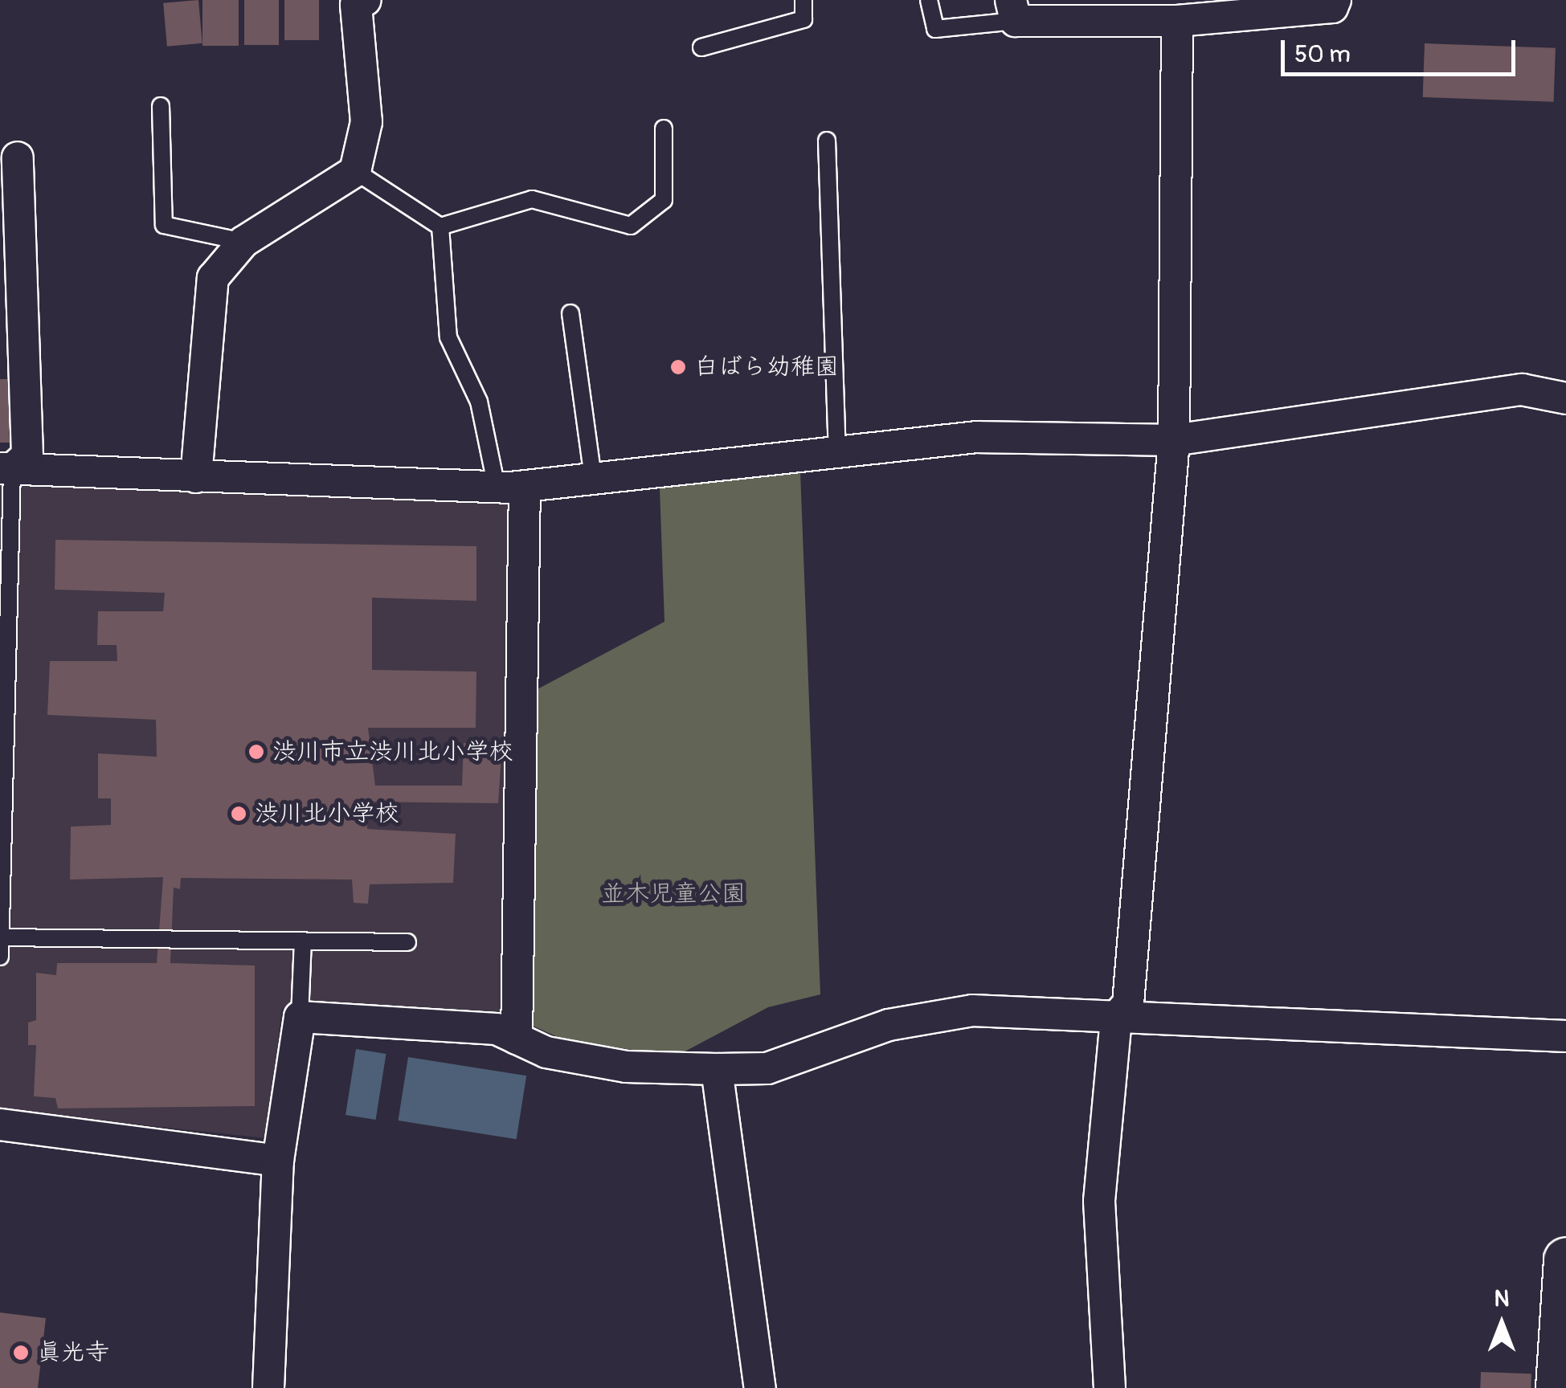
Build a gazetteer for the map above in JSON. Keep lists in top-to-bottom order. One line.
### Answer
{"parks":["並木児童公園"],"places":["白ばら幼稚園","渋川市立渋川北小学校","渋川北小学校","眞光寺"],"scale_bar":"50 m","north":"top"}
